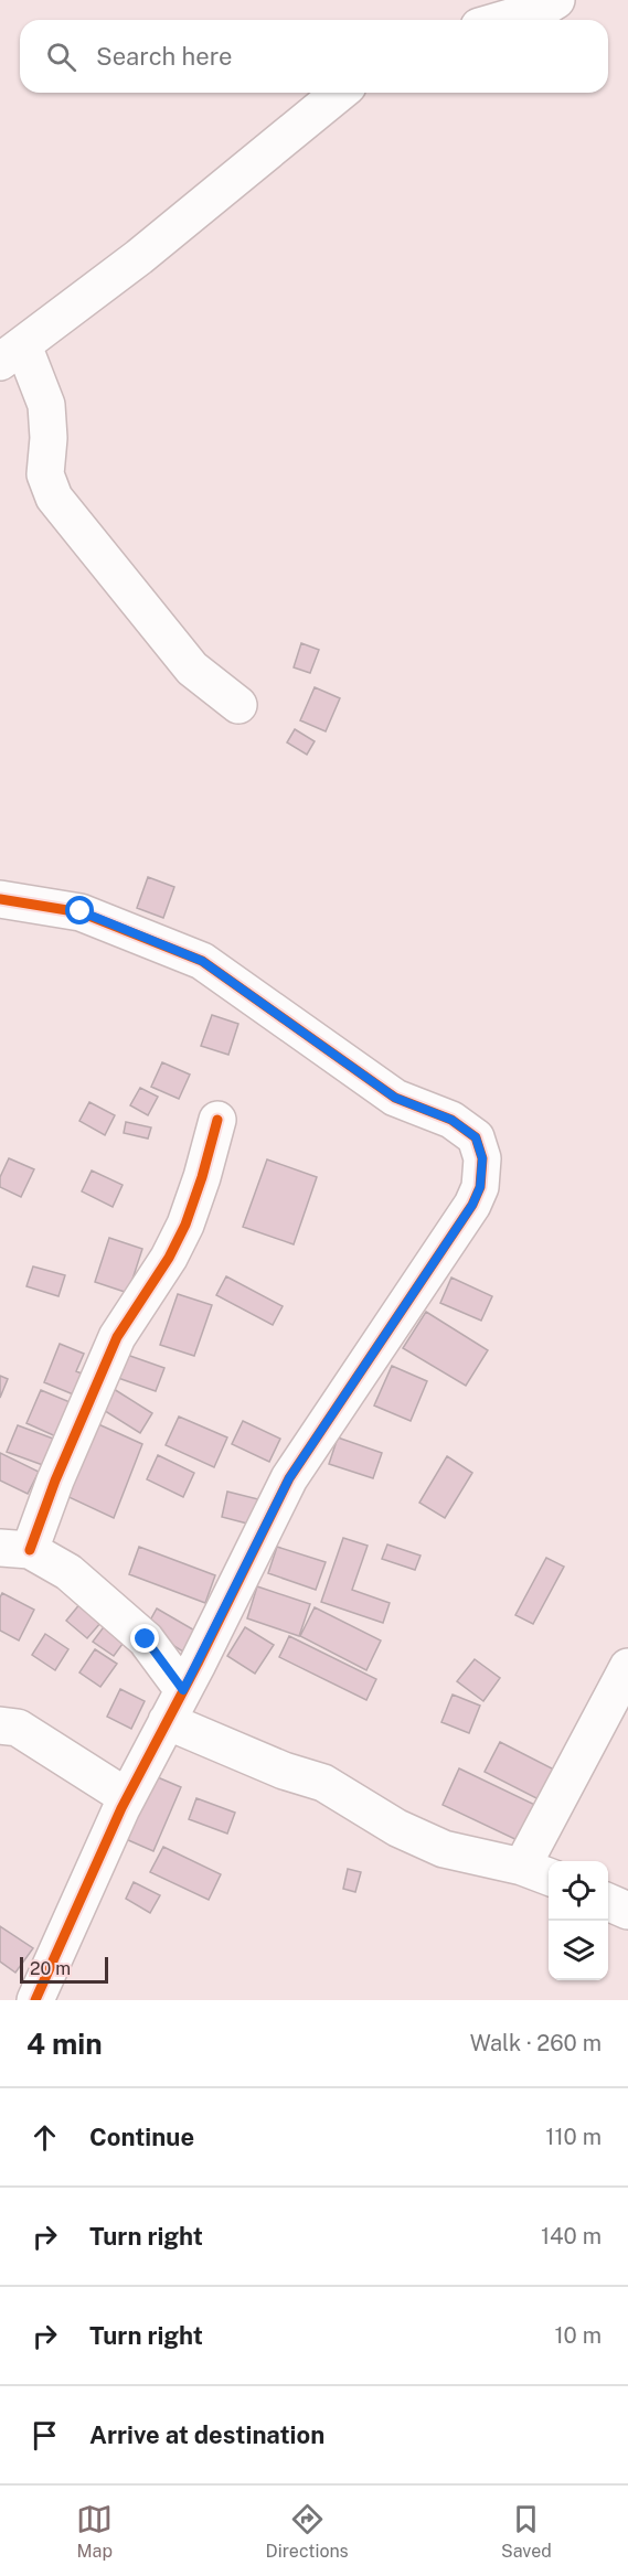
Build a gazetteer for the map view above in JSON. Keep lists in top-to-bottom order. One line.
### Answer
{"scale_bar":"20 m","page":{"search":"Search here","scale":"20 m","heading":["4 min","Walk · 260 m"],"list":[["Continue","110 m"],["Turn right","140 m"],["Turn right","10 m"],"Arrive at destination"],"nav":["Map","Directions","Saved"]}}
